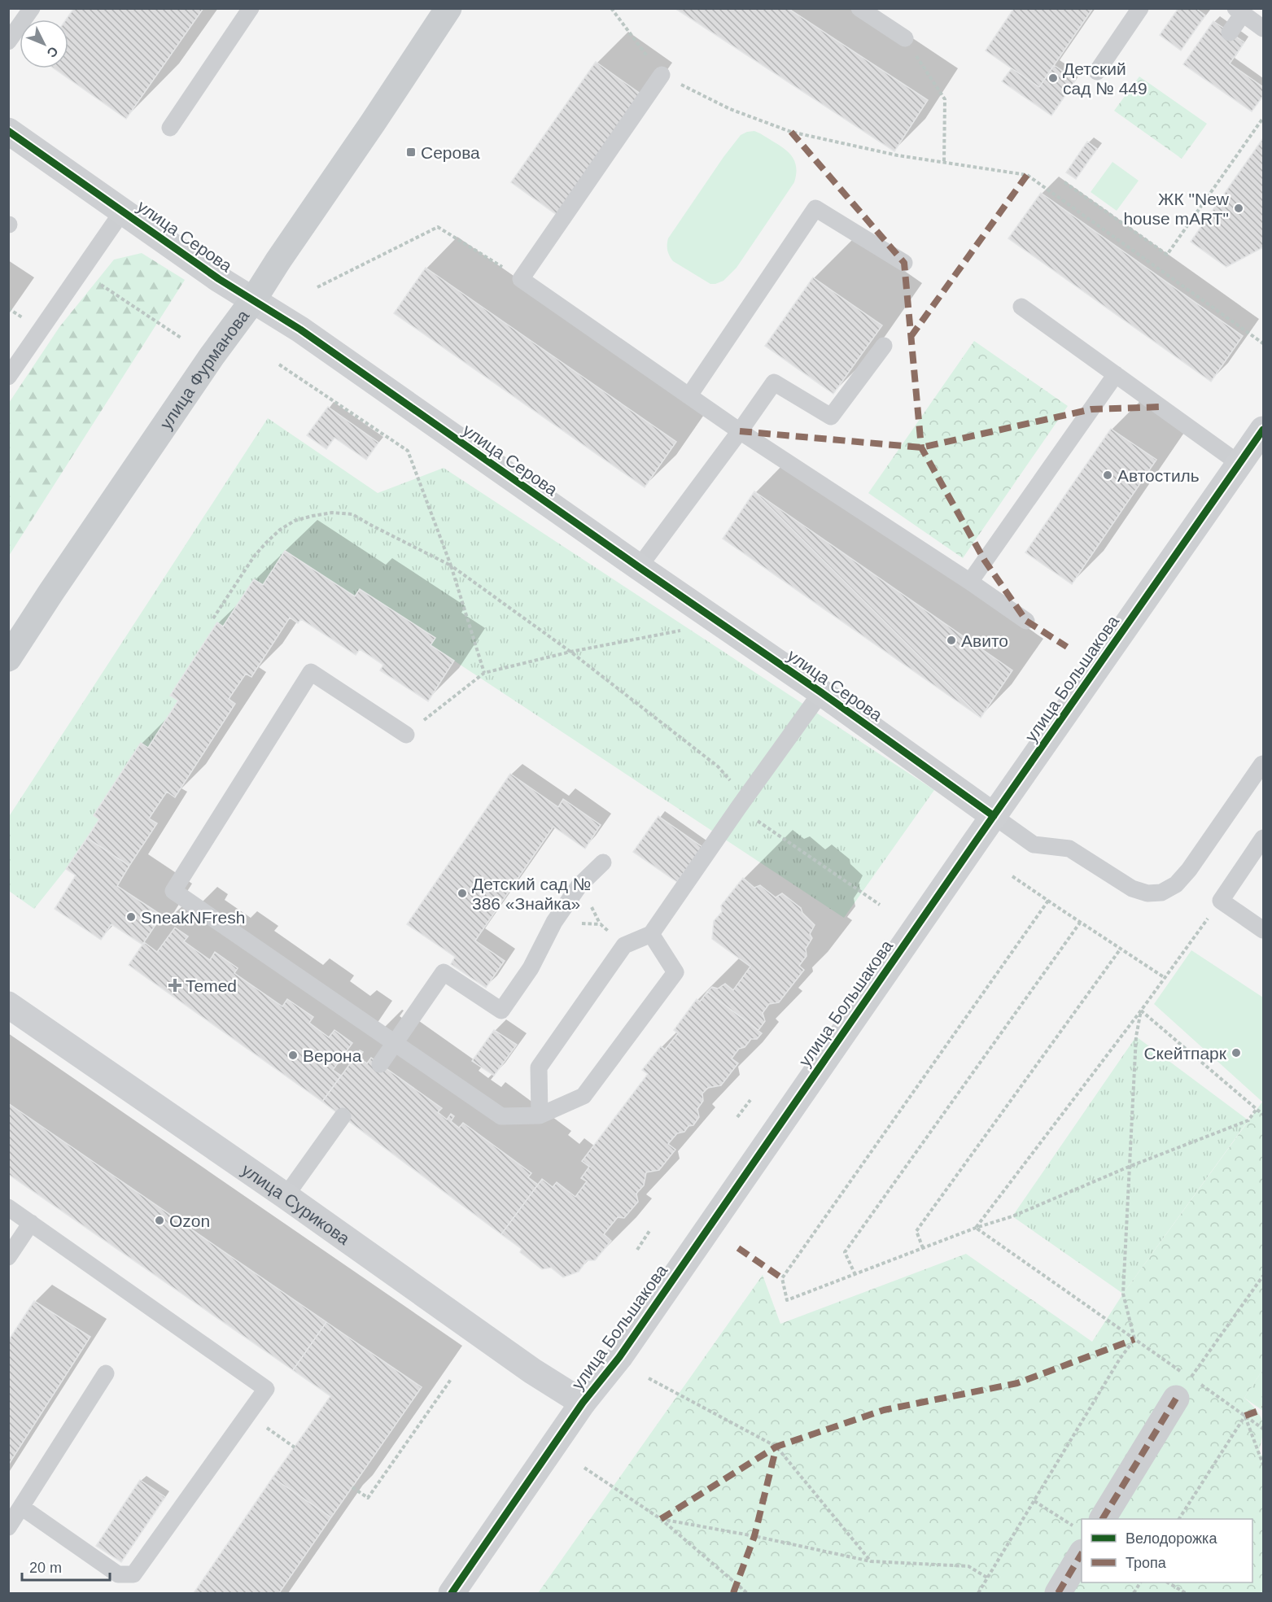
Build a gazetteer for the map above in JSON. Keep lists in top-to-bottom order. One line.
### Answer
{"streets":{"main road":["улица Фурманова"],"street":["улица Серова","улица Большакова","улица Сурикова"]},"crossings":[["улица Серова","улица Фурманова"],["улица Серова","улица Большакова"],["улица Большакова","улица Сурикова"]],"places":{"other":["Детский сад № 449","ЖК \"New house mART\"","Автостиль","Авито","Детский сад № 386 «Знайка»","SneakNFresh","Скейтпарк","Верона","Ozon"],"transit":["Серова"],"health":["Temed"]},"legend":["Велодорожка","Тропа"],"scale_bar":"20 m","north":"bottom right"}
